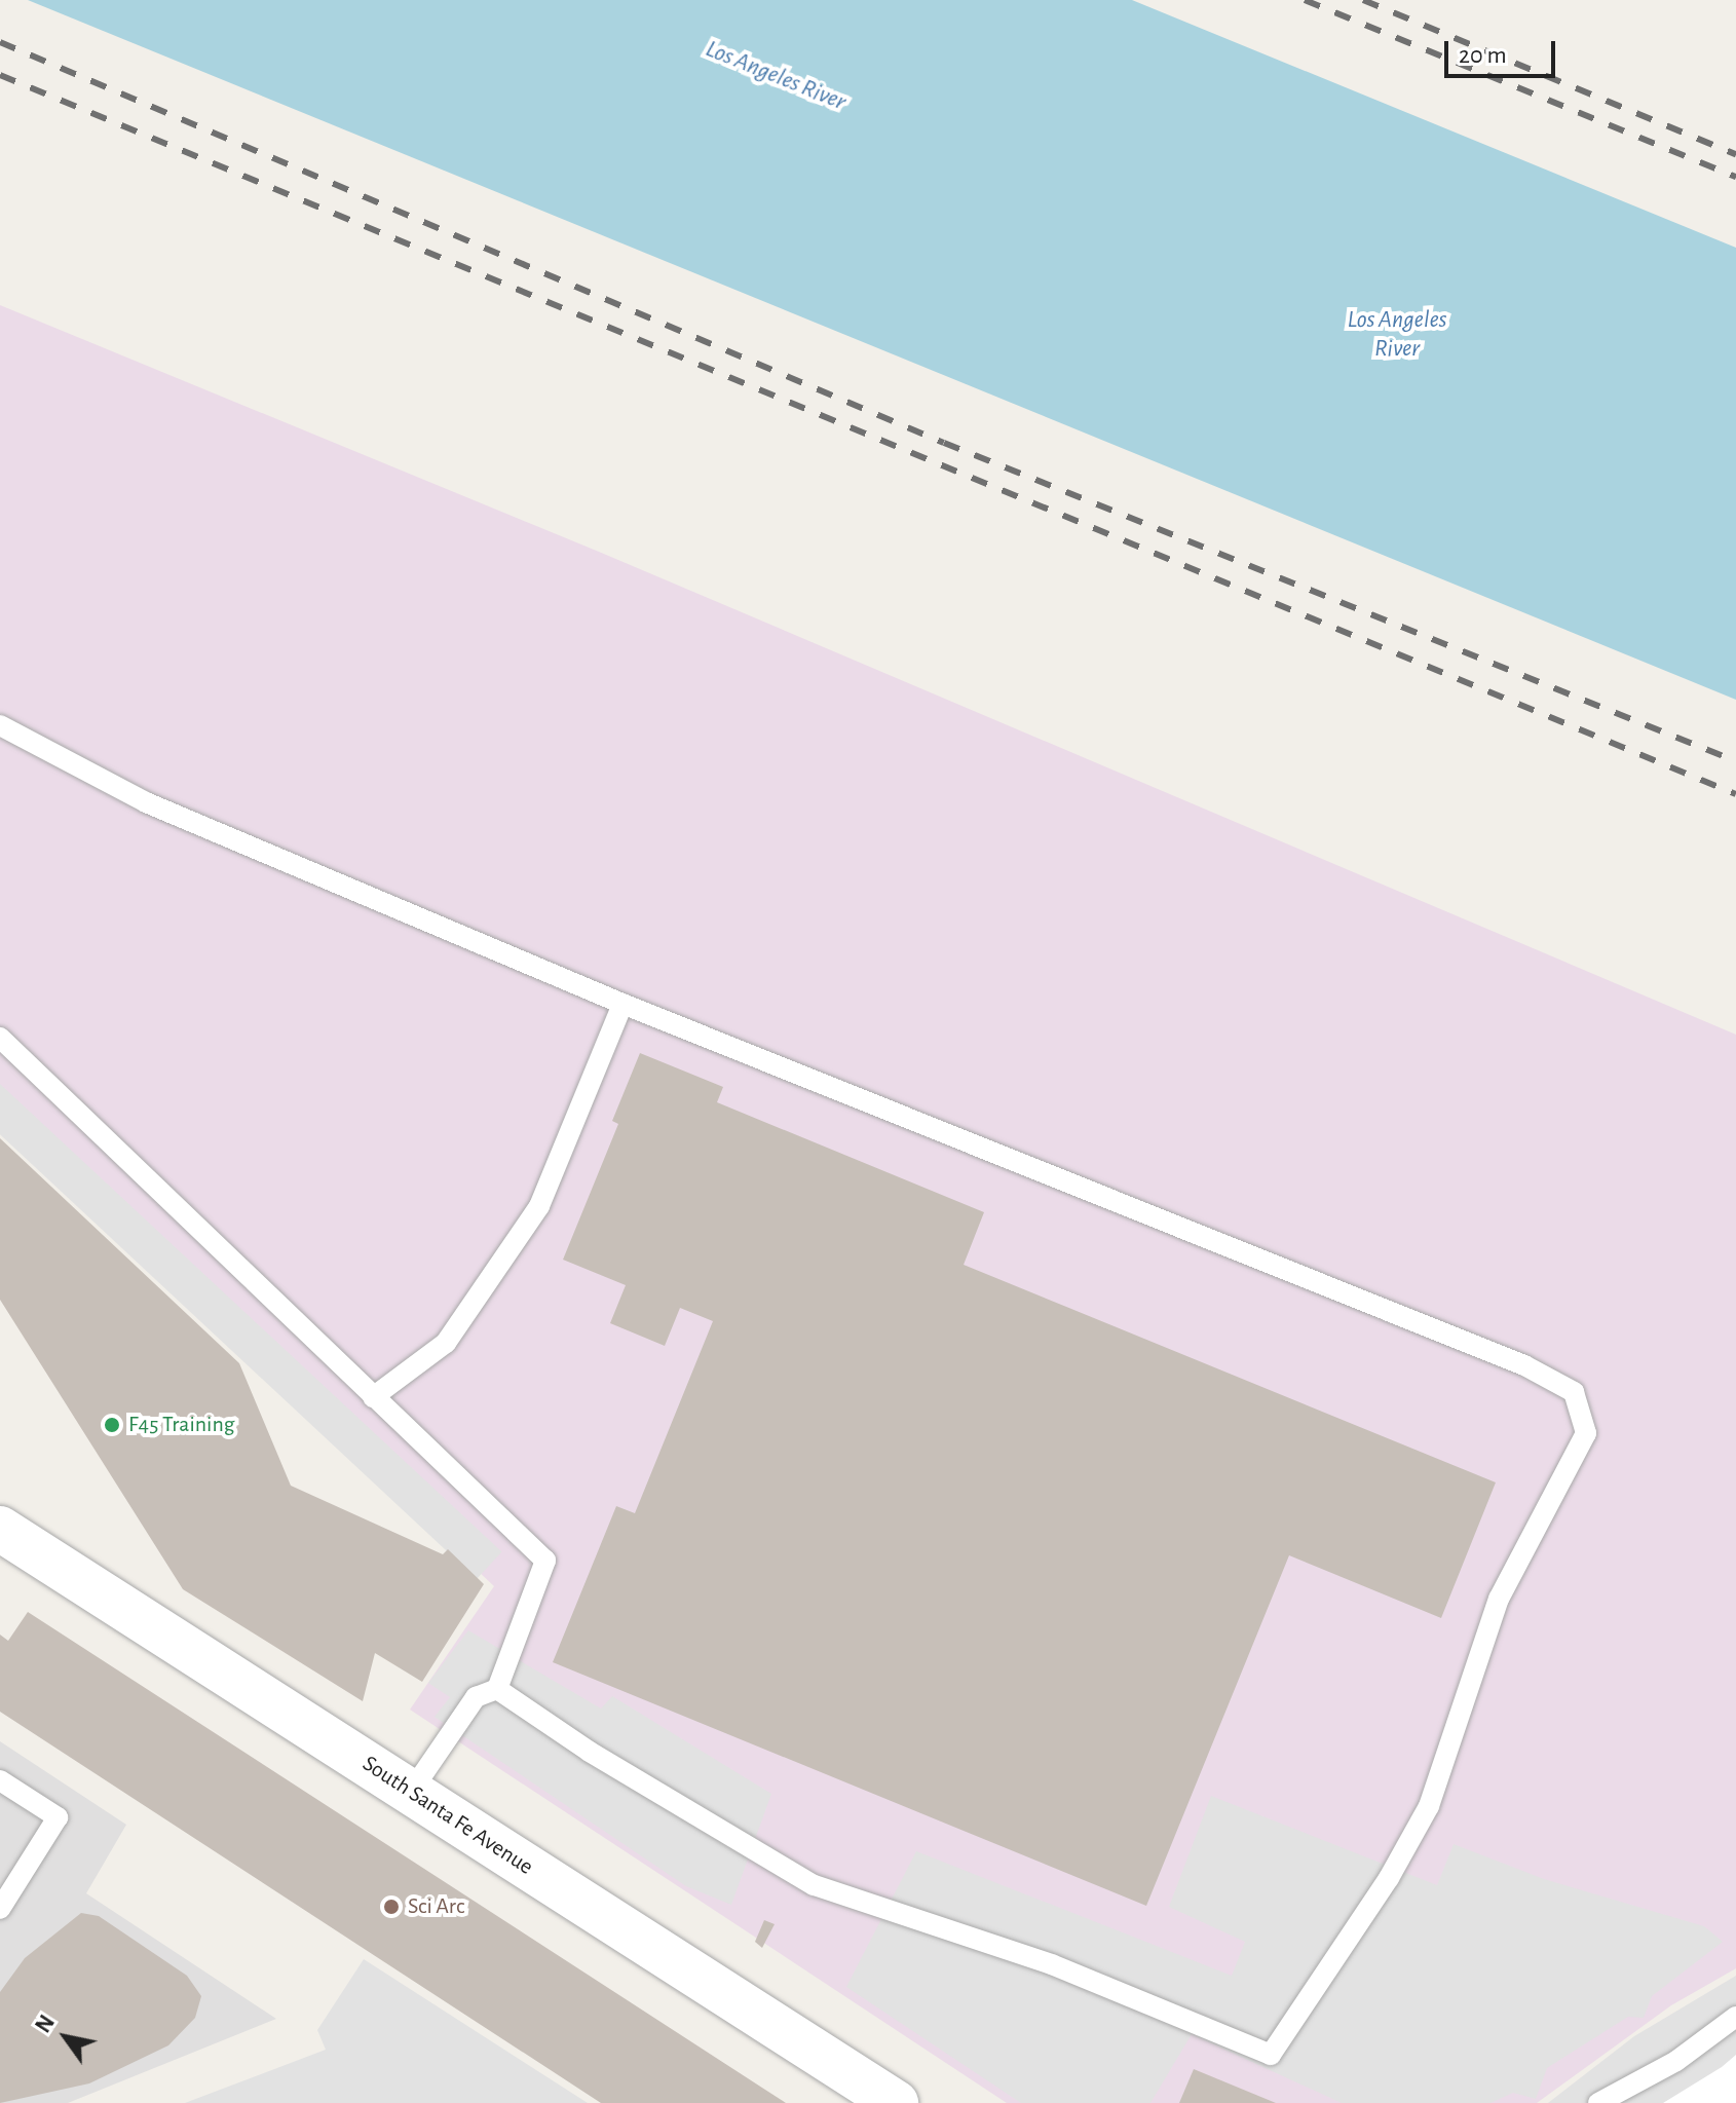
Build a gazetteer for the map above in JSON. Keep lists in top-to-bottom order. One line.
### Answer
{"streets":{"street":["South Santa Fe Avenue"]},"water":["Los Angeles River"],"places":["F45 Training","Sci Arc"],"scale_bar":"20 m","north":"top left"}
